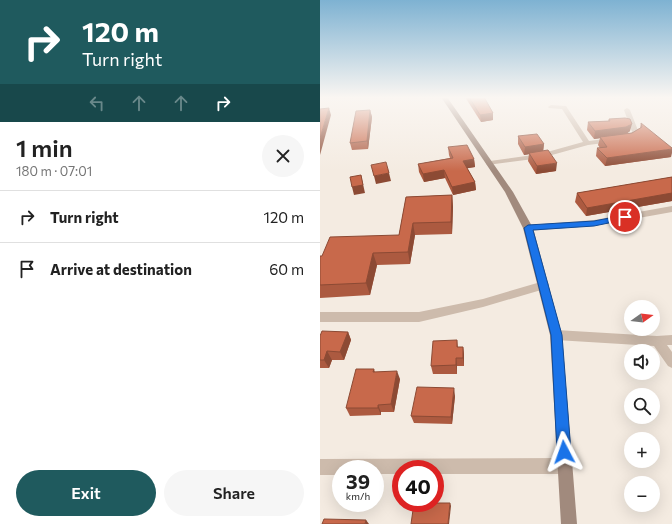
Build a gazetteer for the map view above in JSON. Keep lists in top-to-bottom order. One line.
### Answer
{"north":"right","page":{"turn":["120 m","Turn right"],"heading":["1 min","180 m · 07:01"],"list":[{"name":"Turn right","value":"120 m"},{"name":"Arrive at destination","value":"60 m"}],"map_buttons":["+","−"],"speed":"39 km/h","limit":"40","buttons":["Exit","Share"]}}
